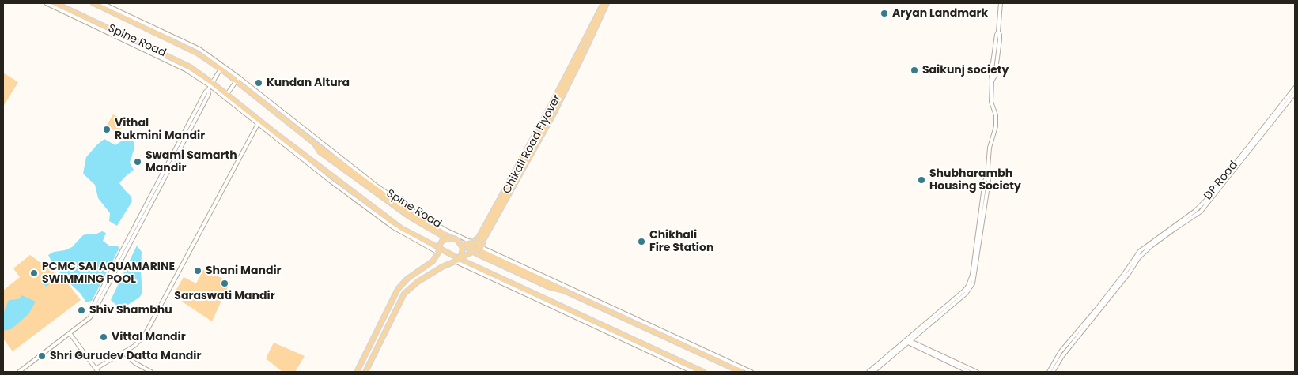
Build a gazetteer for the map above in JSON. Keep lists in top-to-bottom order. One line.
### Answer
{"streets":{"main road":["Spine Road","Chikali Road Flyover"],"street":["DP Road"]},"places":["Aryan Landmark","Saikunj society","Kundan Altura","Vithal Rukmini Mandir","Swami Samarth Mandir","Shubharambh Housing Society","Chikhali Fire Station","Shani Mandir","PCMC SAI AQUAMARINE SWIMMING POOL","Saraswati Mandir","Shiv Shambhu","Vittal Mandir","Shri Gurudev Datta Mandir"]}
